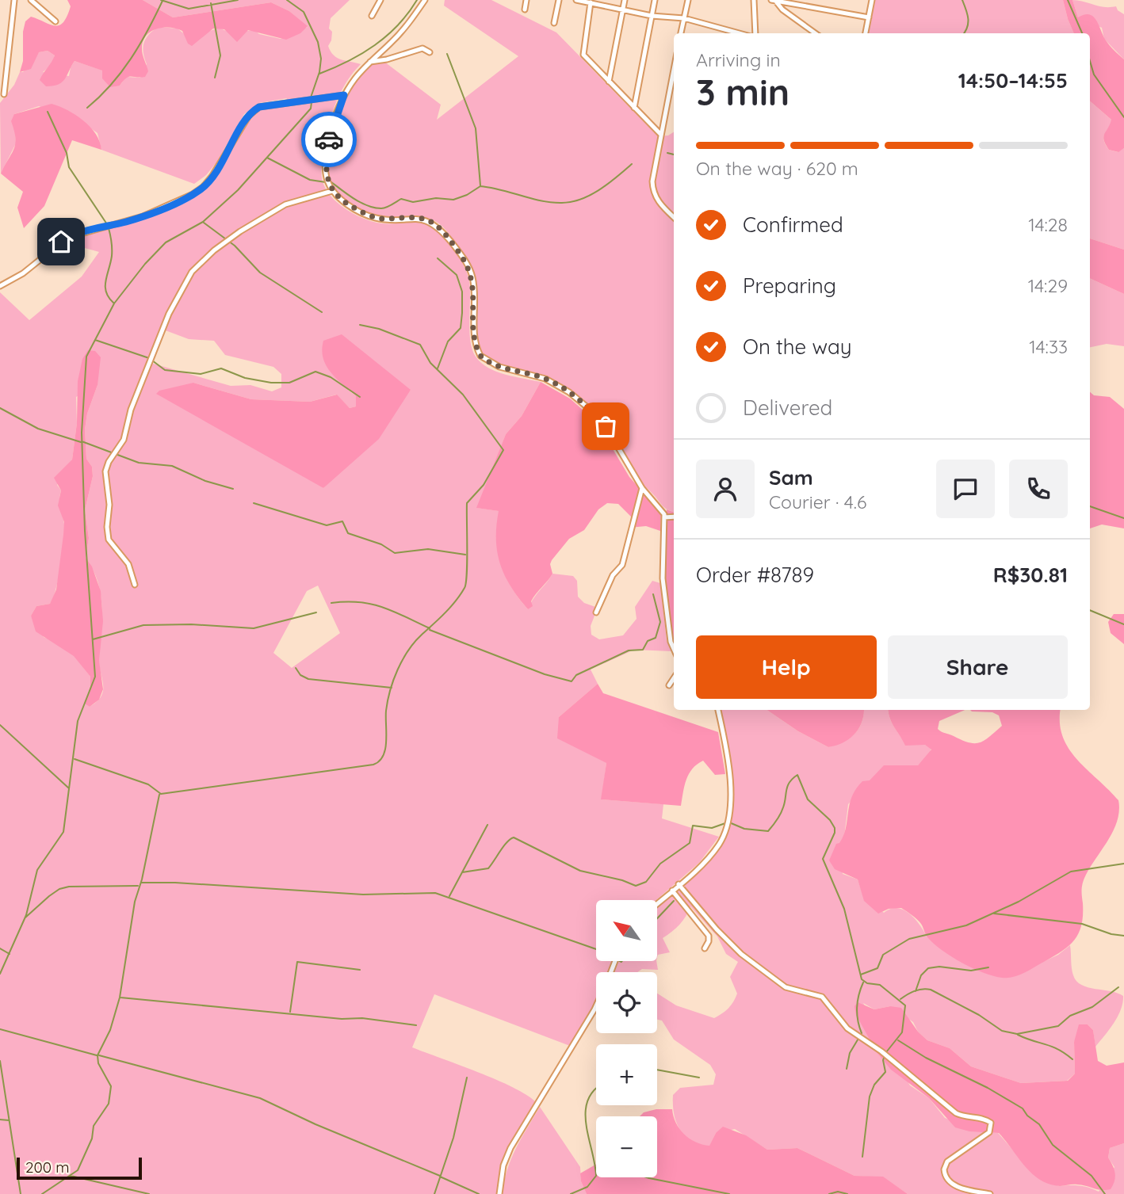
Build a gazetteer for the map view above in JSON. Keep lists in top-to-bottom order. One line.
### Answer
{"scale_bar":"200 m","north":"top left","page":{"heading":["3 min","Arriving in","14:50–14:55"],"panel":["Sam","Courier · 4.6","Order #8789","R$30.81"],"bar":"On the way · 620 m","list":[["Confirmed","14:28"],["Preparing","14:29"],["On the way","14:33"],"Delivered"],"buttons":["Help","Share"],"map_buttons":["+","−"],"scale":"200 m"}}
